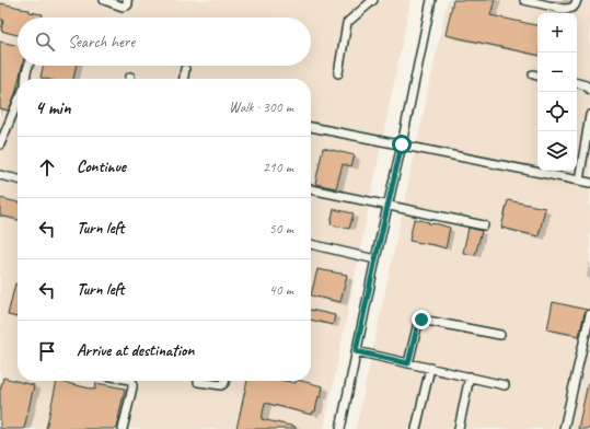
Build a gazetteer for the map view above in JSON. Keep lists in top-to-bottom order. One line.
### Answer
{"page":{"map_buttons":["+","−"],"search":"Search here","heading":["4 min","Walk · 300 m"],"list":[["Continue","210 m"],["Turn left","50 m"],["Turn left","40 m"],"Arrive at destination"]}}
